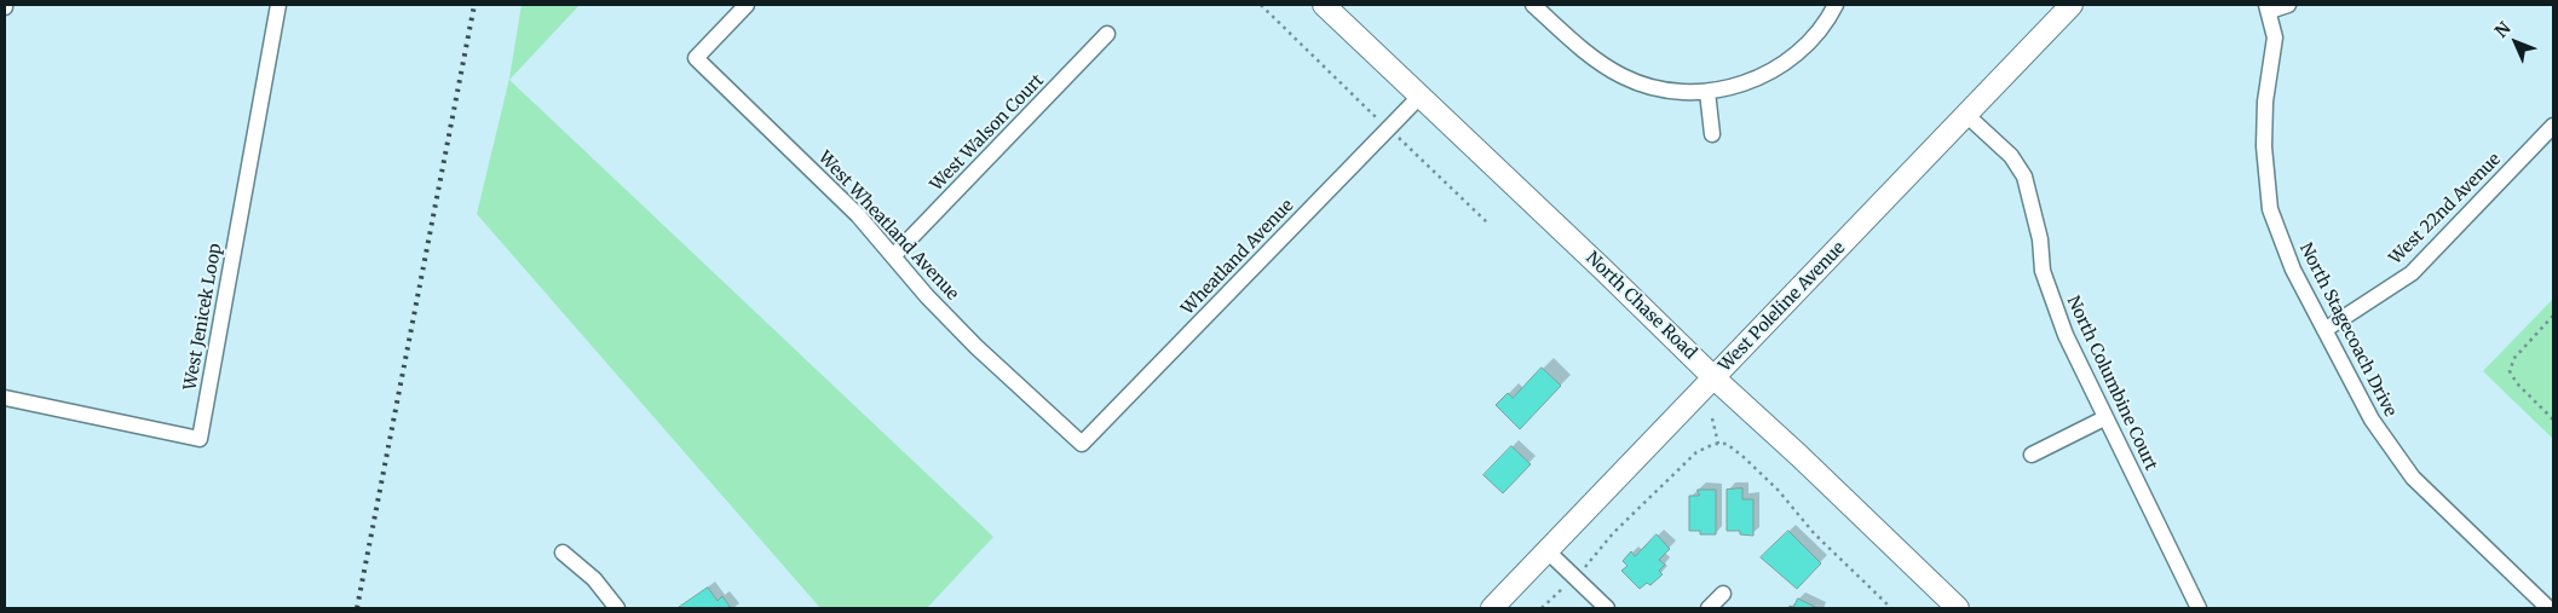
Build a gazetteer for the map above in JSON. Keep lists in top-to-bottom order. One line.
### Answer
{"streets":{"street":["West Walson Court","West 22nd Avenue","West Wheatland Avenue","Wheatland Avenue","North Chase Road","West Poleline Avenue","West Jenicek Loop","North Stagecoach Drive","North Columbine Court"]},"crossings":[["West Walson Court","West Wheatland Avenue"],["West 22nd Avenue","North Stagecoach Drive"],["West Wheatland Avenue","Wheatland Avenue"],["Wheatland Avenue","North Chase Road"],["North Chase Road","West Poleline Avenue"],["West Poleline Avenue","North Columbine Court"]],"north":"top left"}
